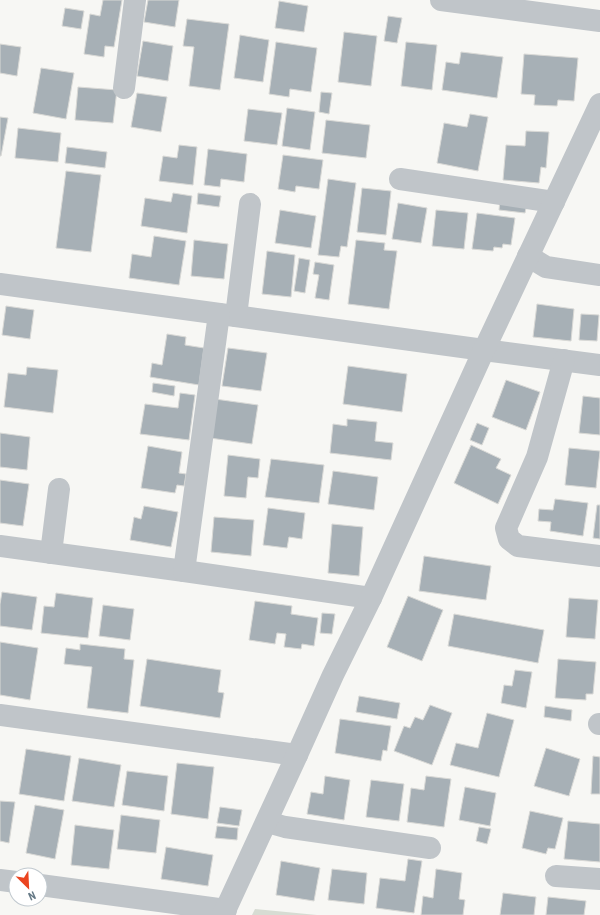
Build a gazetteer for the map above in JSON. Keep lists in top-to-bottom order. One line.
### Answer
{"north":"bottom right"}
